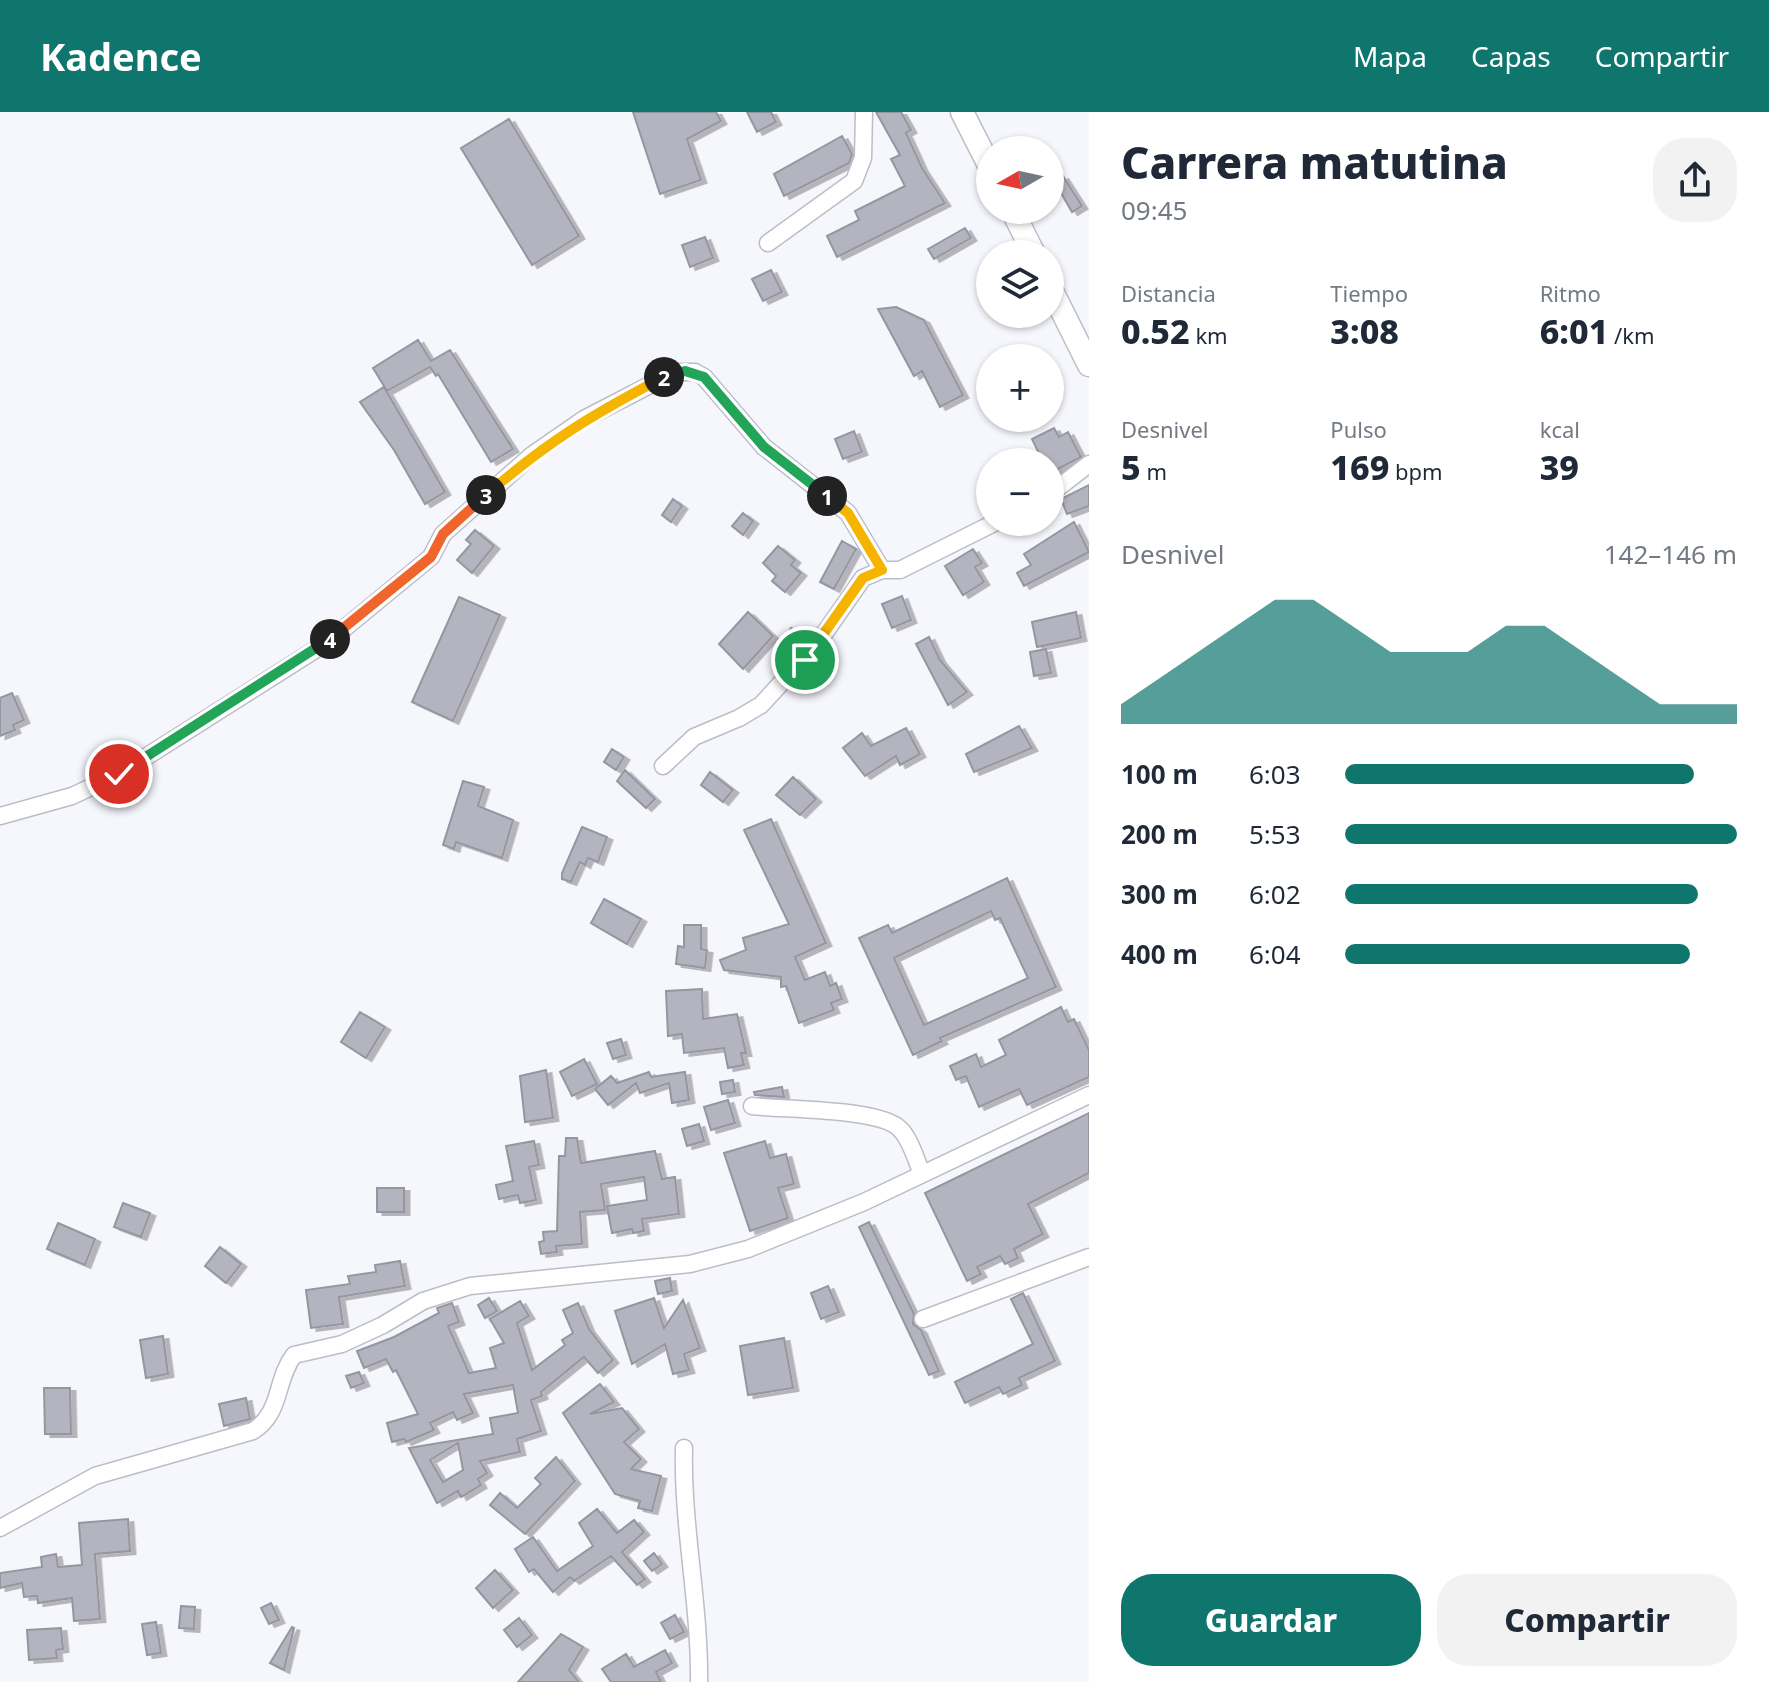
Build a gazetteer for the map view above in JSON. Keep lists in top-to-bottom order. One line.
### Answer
{"north":"left","page":{"header":"Kadence","nav":["Mapa","Capas","Compartir"],"heading":["Carrera matutina","09:45"],"map_buttons":["+","−"],"stats":[["Distancia","0.52 km"],["Tiempo","3:08"],["Ritmo","6:01 /km"],["Desnivel","5 m"],["Pulso","169 bpm"],["kcal","39"]],"pins":["2","3","1","4"],"chart":["Desnivel","142–146 m"],"list":[{"name":"100 m","note":"6:03"},{"name":"200 m","note":"5:53"},{"name":"300 m","note":"6:02"},{"name":"400 m","note":"6:04"}],"buttons":["Guardar","Compartir"]}}
